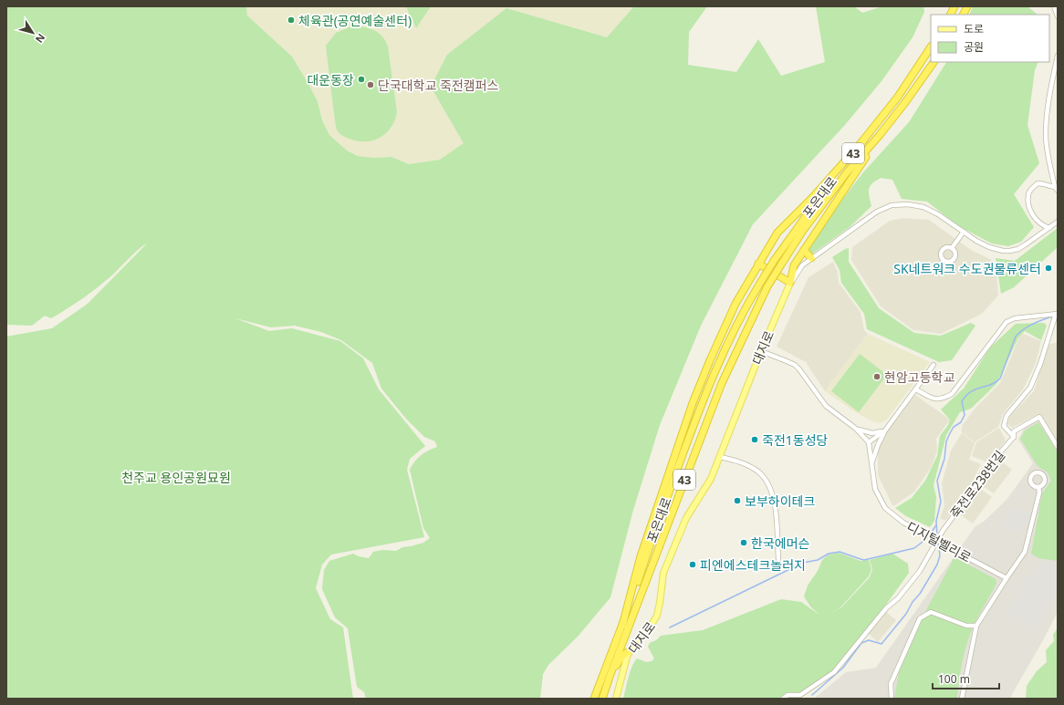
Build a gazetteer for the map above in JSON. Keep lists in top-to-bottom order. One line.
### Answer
{"streets":{"highway":["43","포은대로"],"main road":["대지로"],"street":["죽전로238번길","디지털벨리로"]},"crossings":[["죽전로238번길","디지털벨리로"]],"parks":["천주교 용인공원묘원"],"places":["체육관(공연예술센터)","대운동장","단국대학교 죽전캠퍼스","SK네트워크 수도권물류센터","현암고등학교","죽전1동성당","보부하이테크","한국에머슨","피엔에스테크놀러지"],"legend":["도로","공원"],"scale_bar":"100 m","north":"bottom right"}
